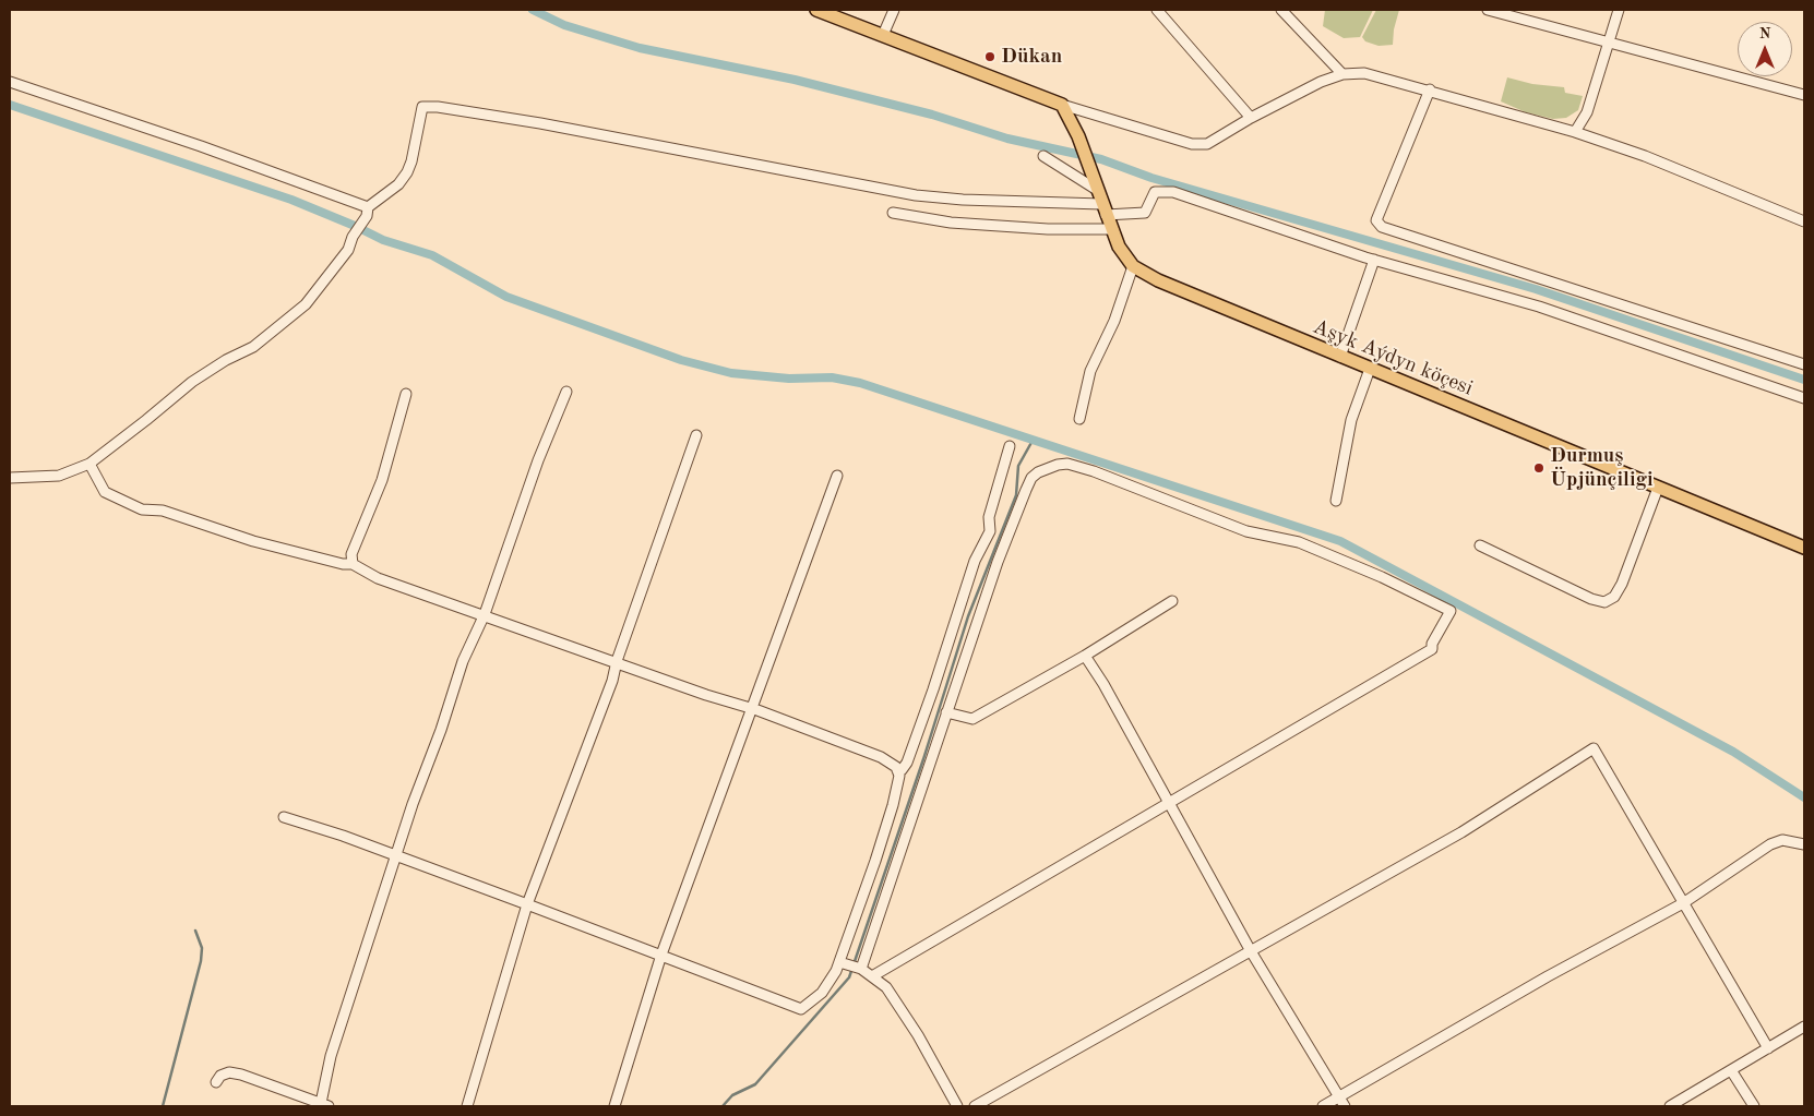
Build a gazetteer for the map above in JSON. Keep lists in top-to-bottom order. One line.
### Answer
{"streets":{"main road":["Aşyk Aýdyn köçesi"]},"places":["Dükan","Durmuş Üpjünçiligi"],"north":"top"}
